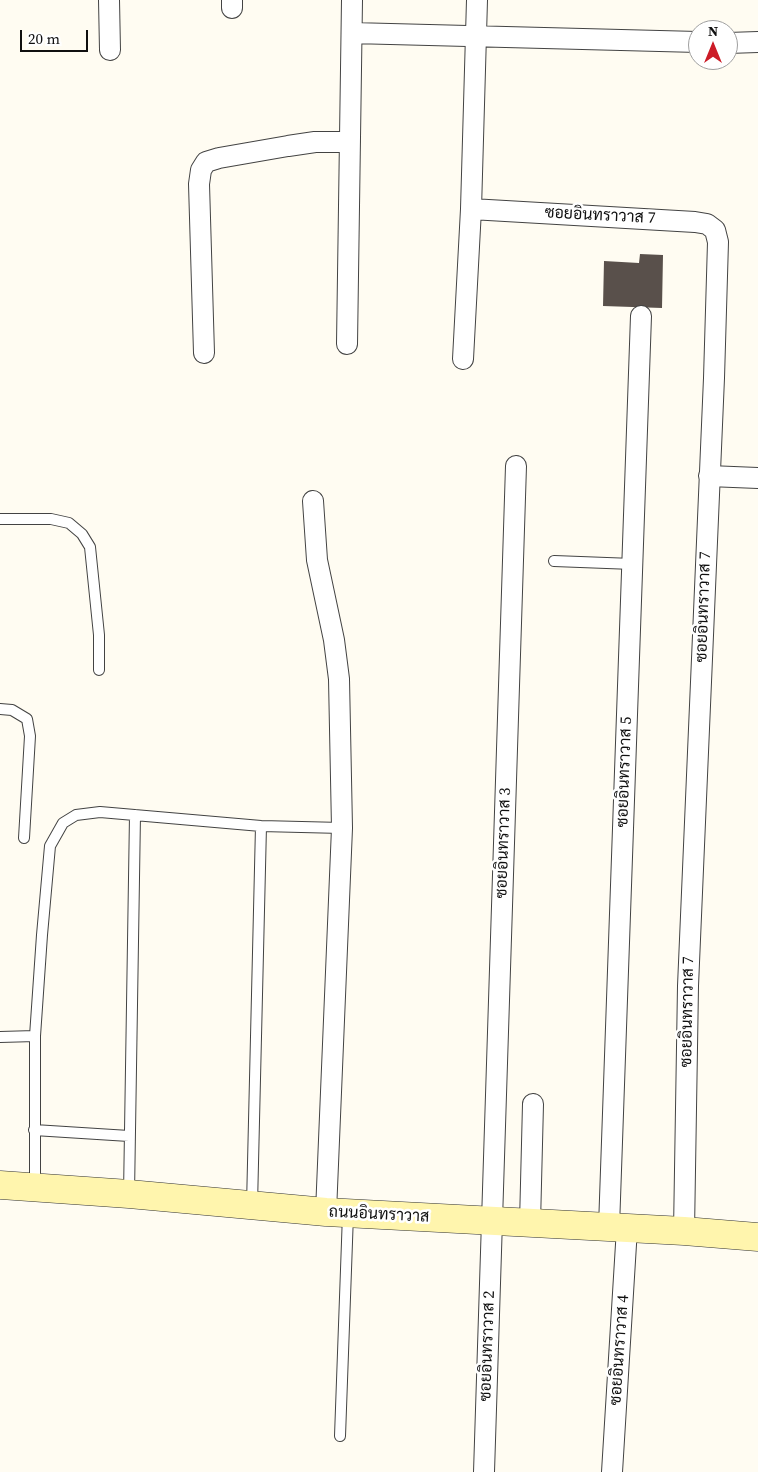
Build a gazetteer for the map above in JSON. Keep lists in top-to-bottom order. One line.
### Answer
{"streets":{"street":["ซอยอินทราวาส 7","ซอยอินทราวาส 5","ซอยอินทราวาส 3","ถนนอินทราวาส","ซอยอินทราวาส 2","ซอยอินทราวาส 4"]},"crossings":[["ซอยอินทราวาส 7","ถนนอินทราวาส"],["ซอยอินทราวาส 5","ถนนอินทราวาส"],["ซอยอินทราวาส 5","ซอยอินทราวาส 4"],["ซอยอินทราวาส 3","ถนนอินทราวาส"],["ซอยอินทราวาส 3","ซอยอินทราวาส 2"],["ถนนอินทราวาส","ซอยอินทราวาส 2"],["ถนนอินทราวาส","ซอยอินทราวาส 4"]],"scale_bar":"20 m","north":"top"}
